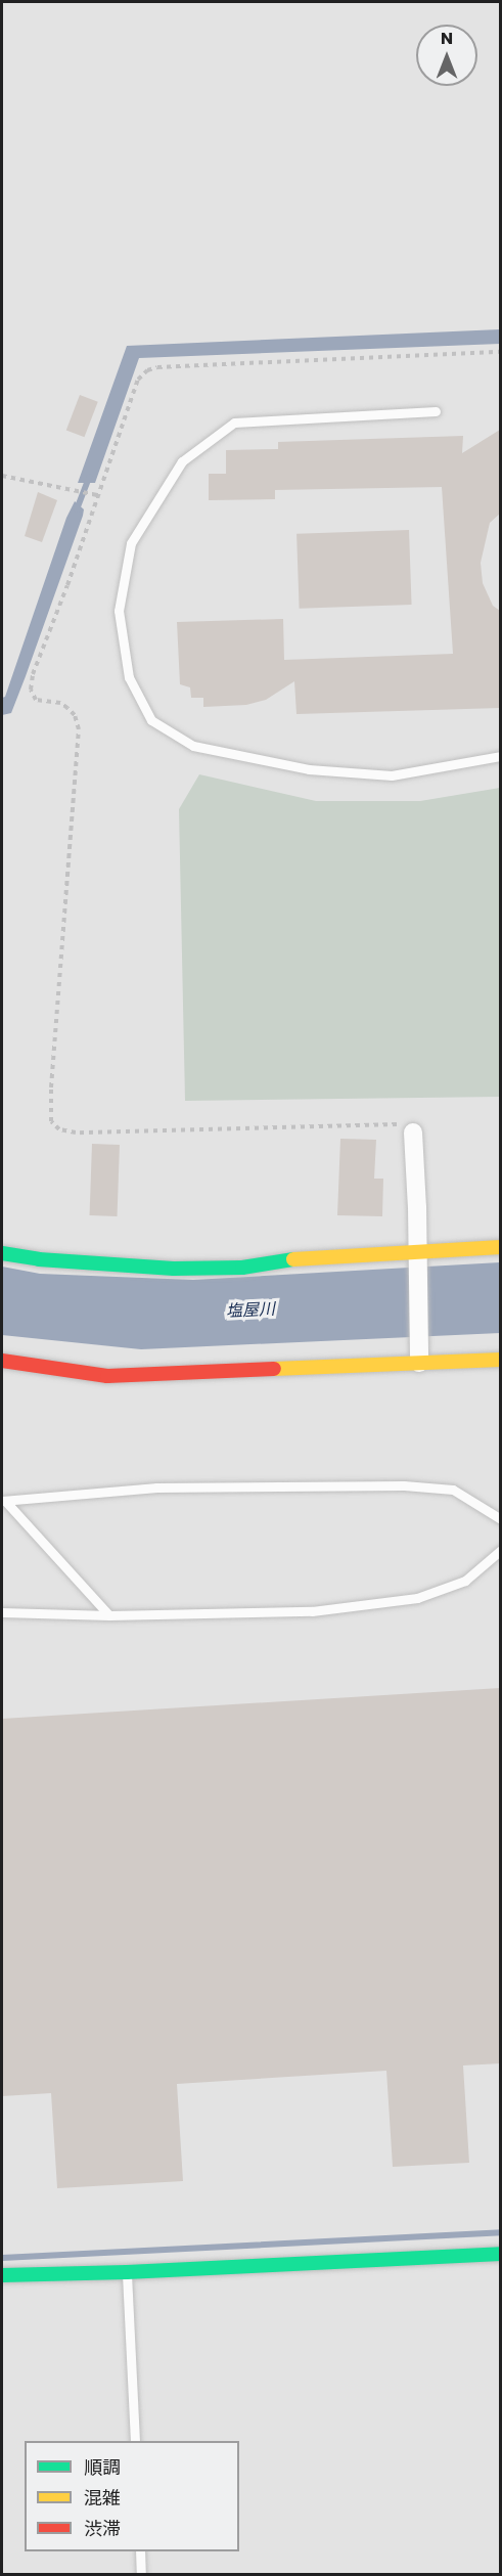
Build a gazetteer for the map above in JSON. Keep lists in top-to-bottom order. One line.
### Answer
{"water":["塩屋川"],"legend":["順調","混雑","渋滞"],"north":"top"}
